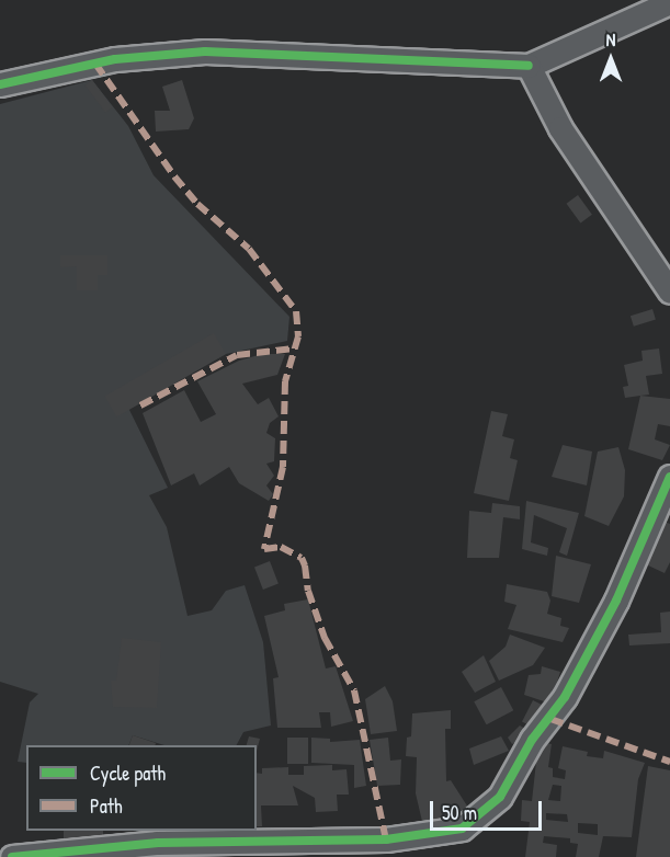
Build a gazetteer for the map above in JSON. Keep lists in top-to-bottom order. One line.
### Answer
{"legend":["Cycle path","Path"],"scale_bar":"50 m","north":"top"}
